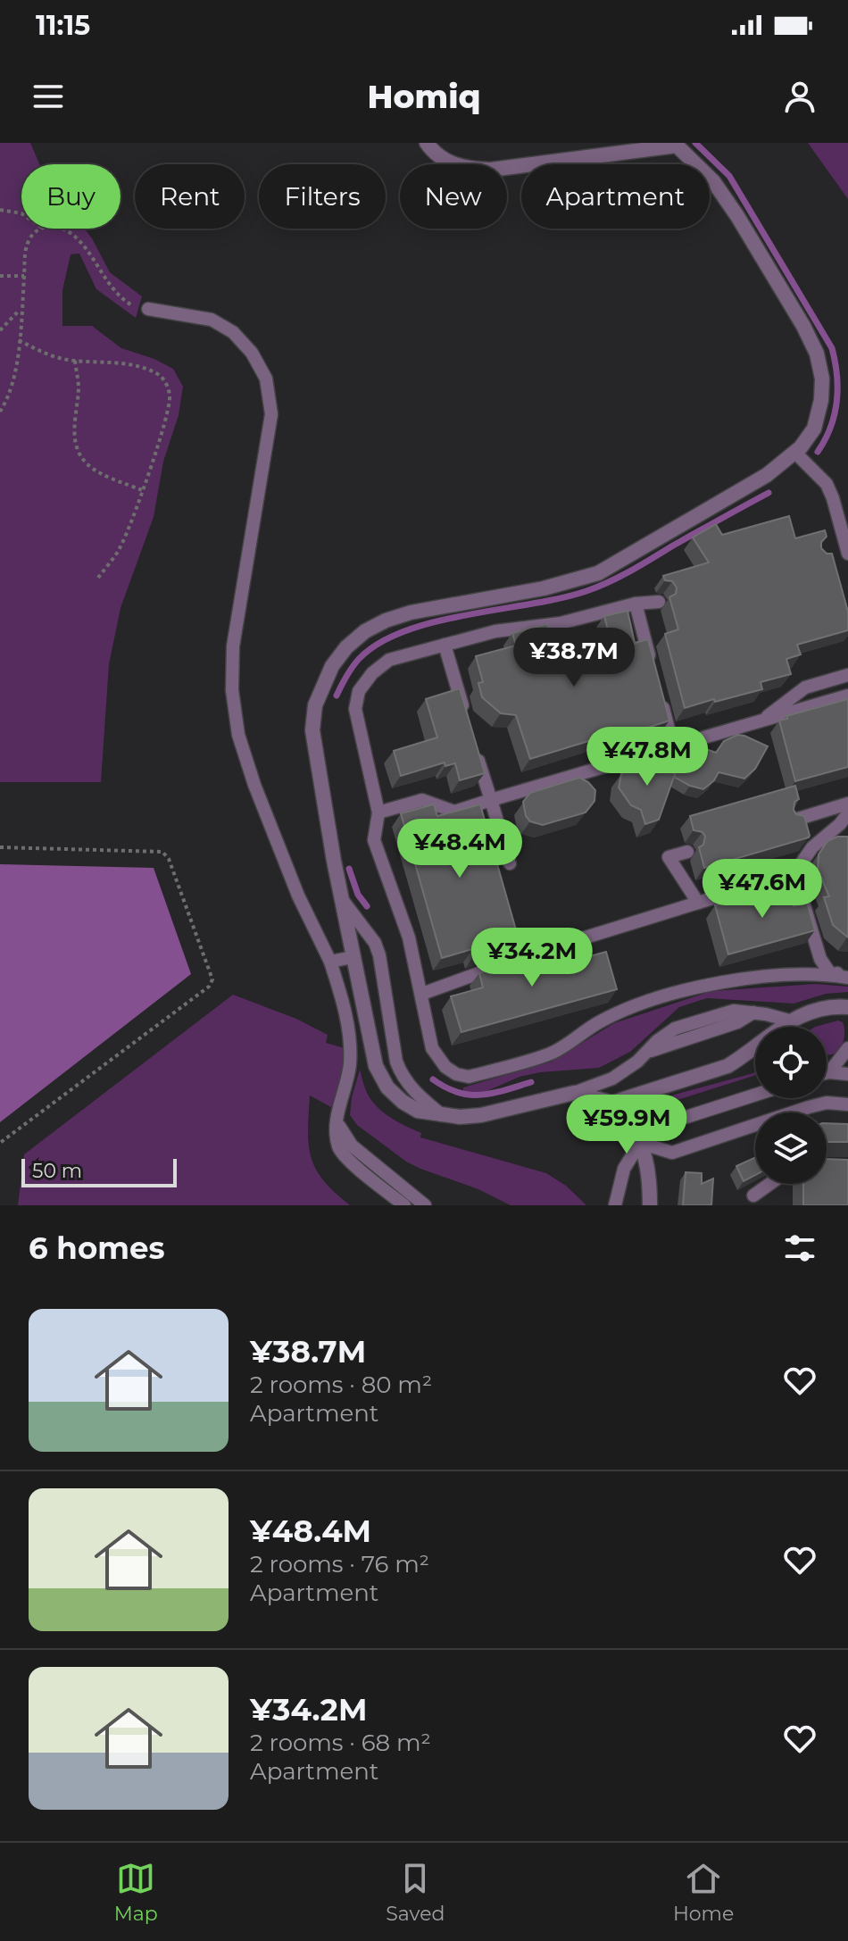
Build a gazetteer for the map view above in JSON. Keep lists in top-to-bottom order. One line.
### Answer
{"scale_bar":"50 m","page":{"status":"11:15","header":"Homiq","chip":["Buy","Rent","Filters","New","Apartment"],"price":["¥38.7M","¥47.8M","¥48.4M","¥47.6M","¥34.2M","¥59.9M"],"scale":"50 m","heading":"6 homes","list":[{"name":"¥38.7M","note":"2 rooms · 80 m² · Apartment"},{"name":"¥48.4M","note":"2 rooms · 76 m² · Apartment"},{"name":"¥34.2M","note":"2 rooms · 68 m² · Apartment"}],"tabs":["Map","Saved","Home"]}}
